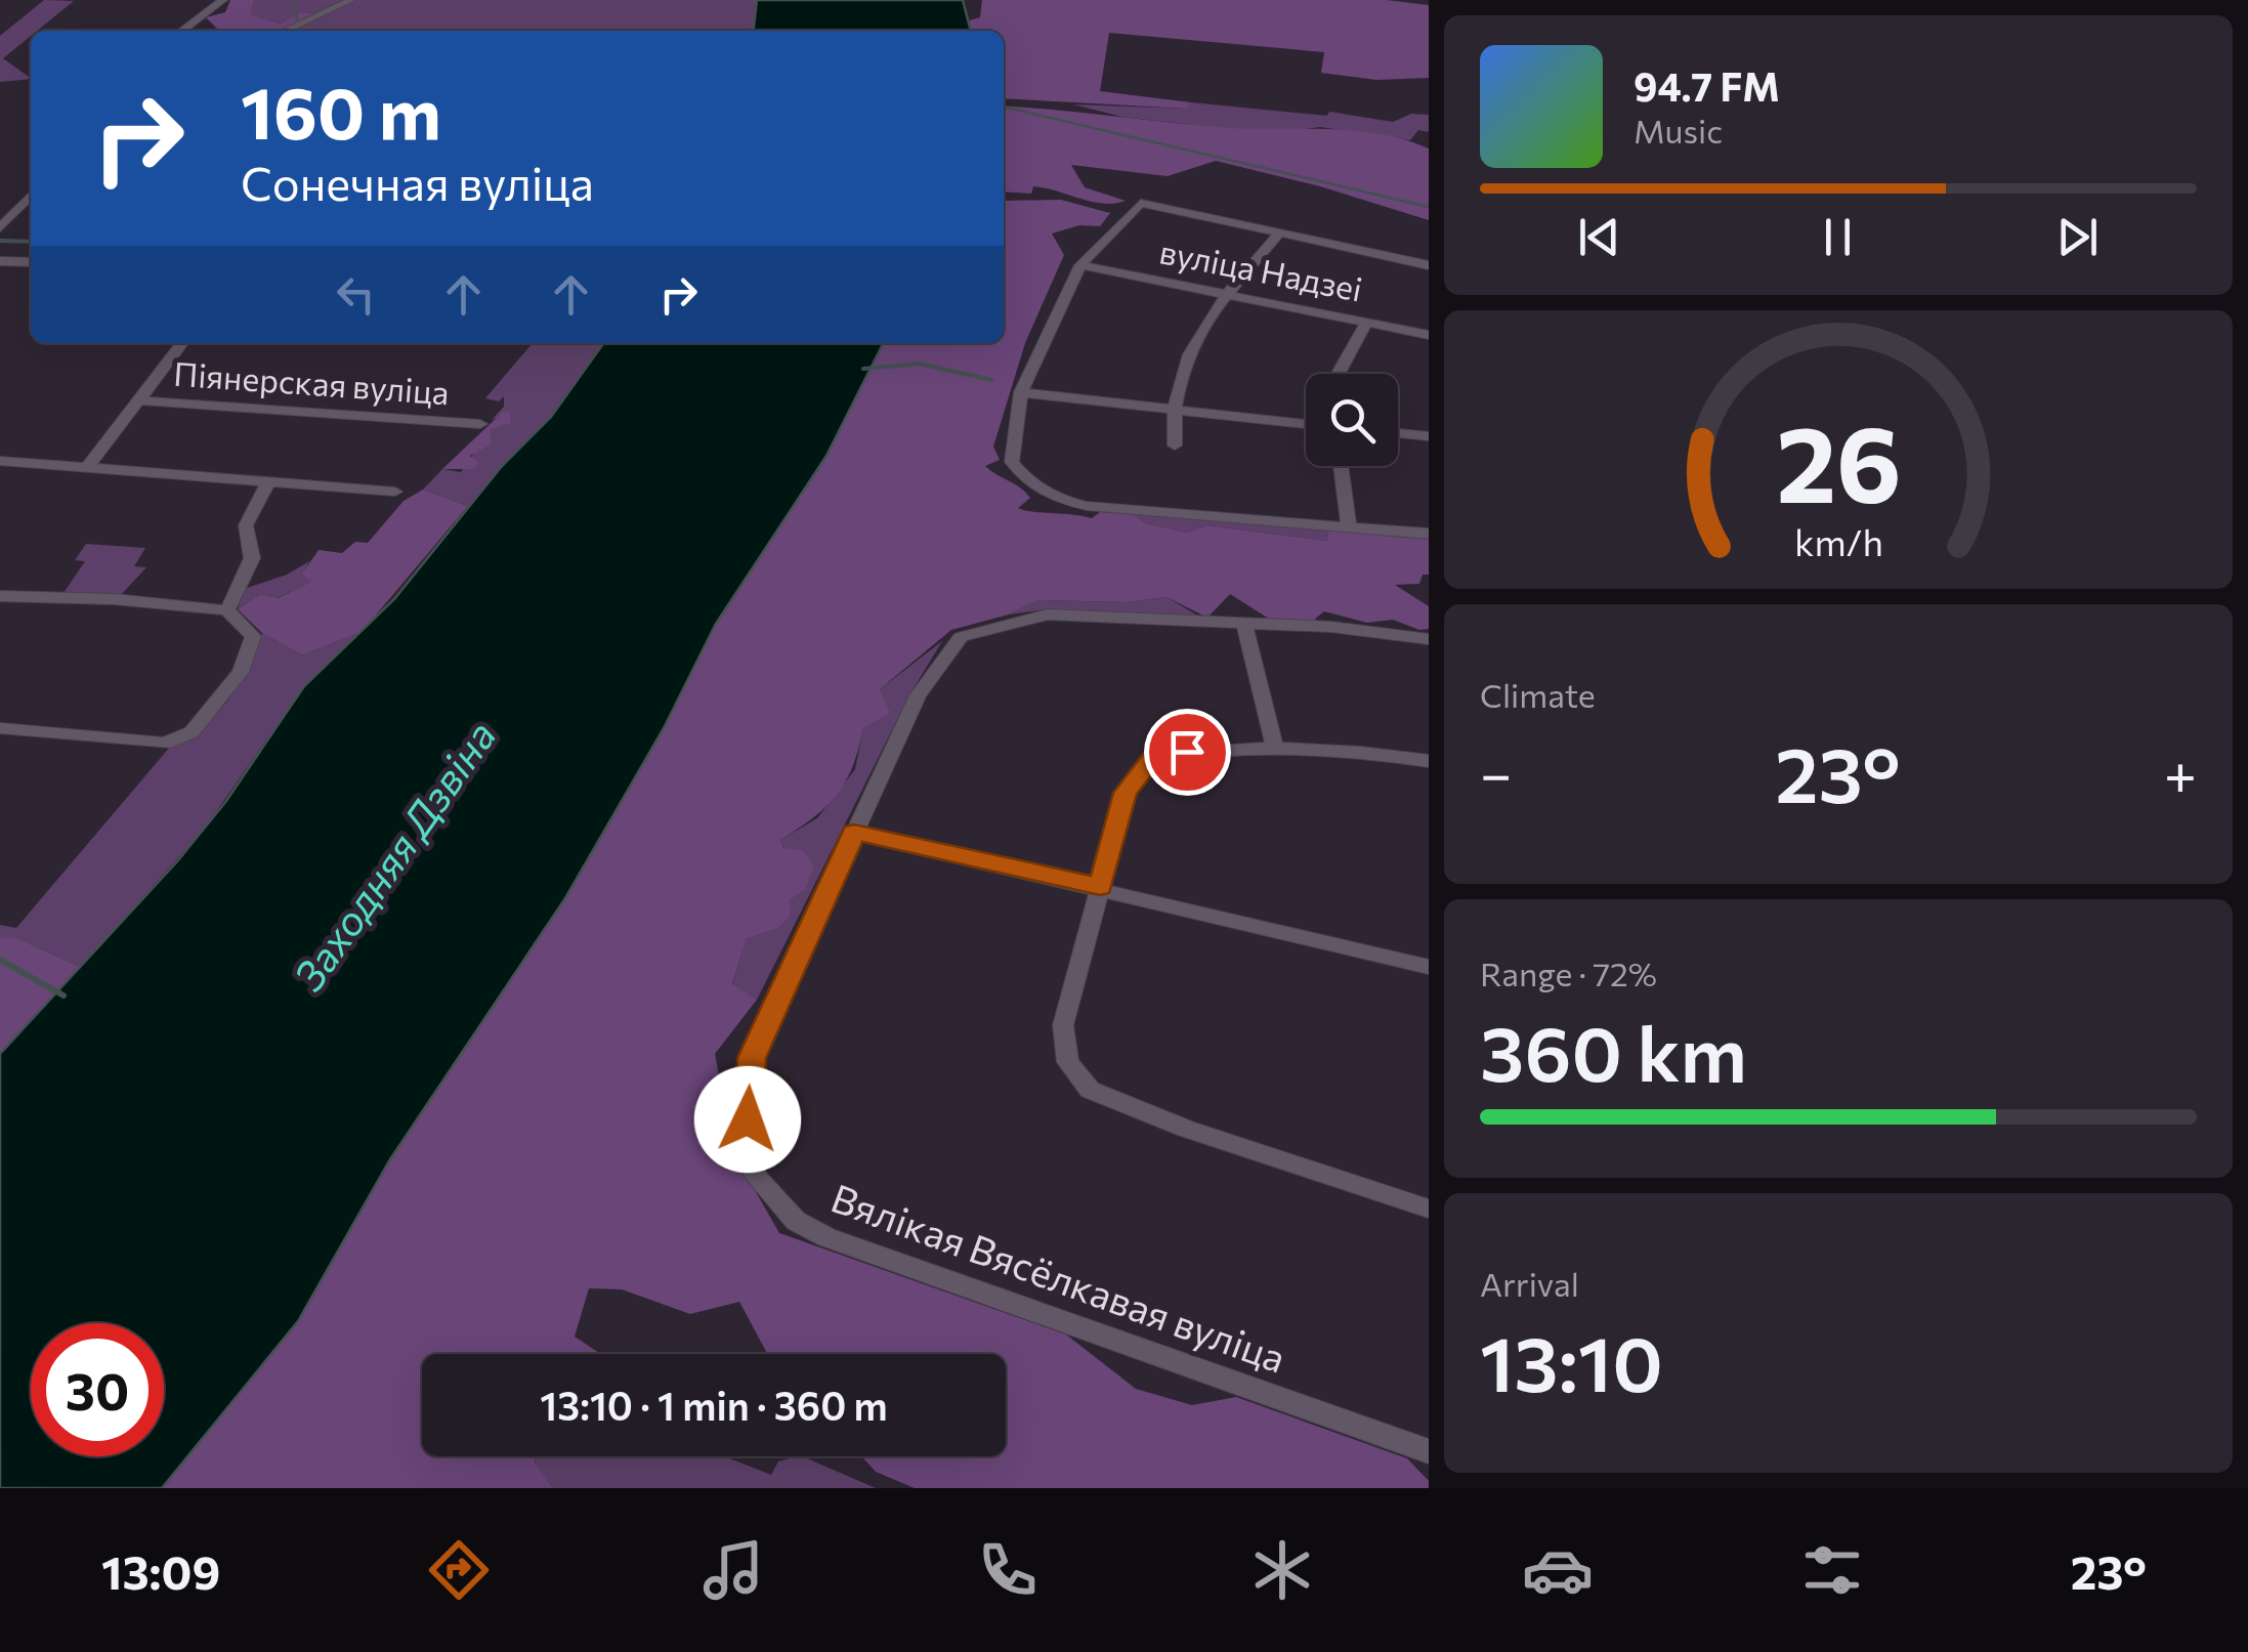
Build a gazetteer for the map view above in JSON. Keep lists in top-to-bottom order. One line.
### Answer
{"streets":{"street":["вуліца Надзеі","Піянерская вуліца","Вялікая Вясёлкавая вуліца"]},"water":["Заходняя Дзвіна"],"page":{"turn":["160 m","Сонечная вуліца"],"song":["94.7 FM","Music"],"tile":["Climate",["Range · 72%","360 km"],["Arrival","13:10"]],"heat":["−","23°","+"],"limit":"30","trip":"13:10 · 1 min · 360 m","tabs":["13:09","23°"],"gauge":["26","km/h"]}}
